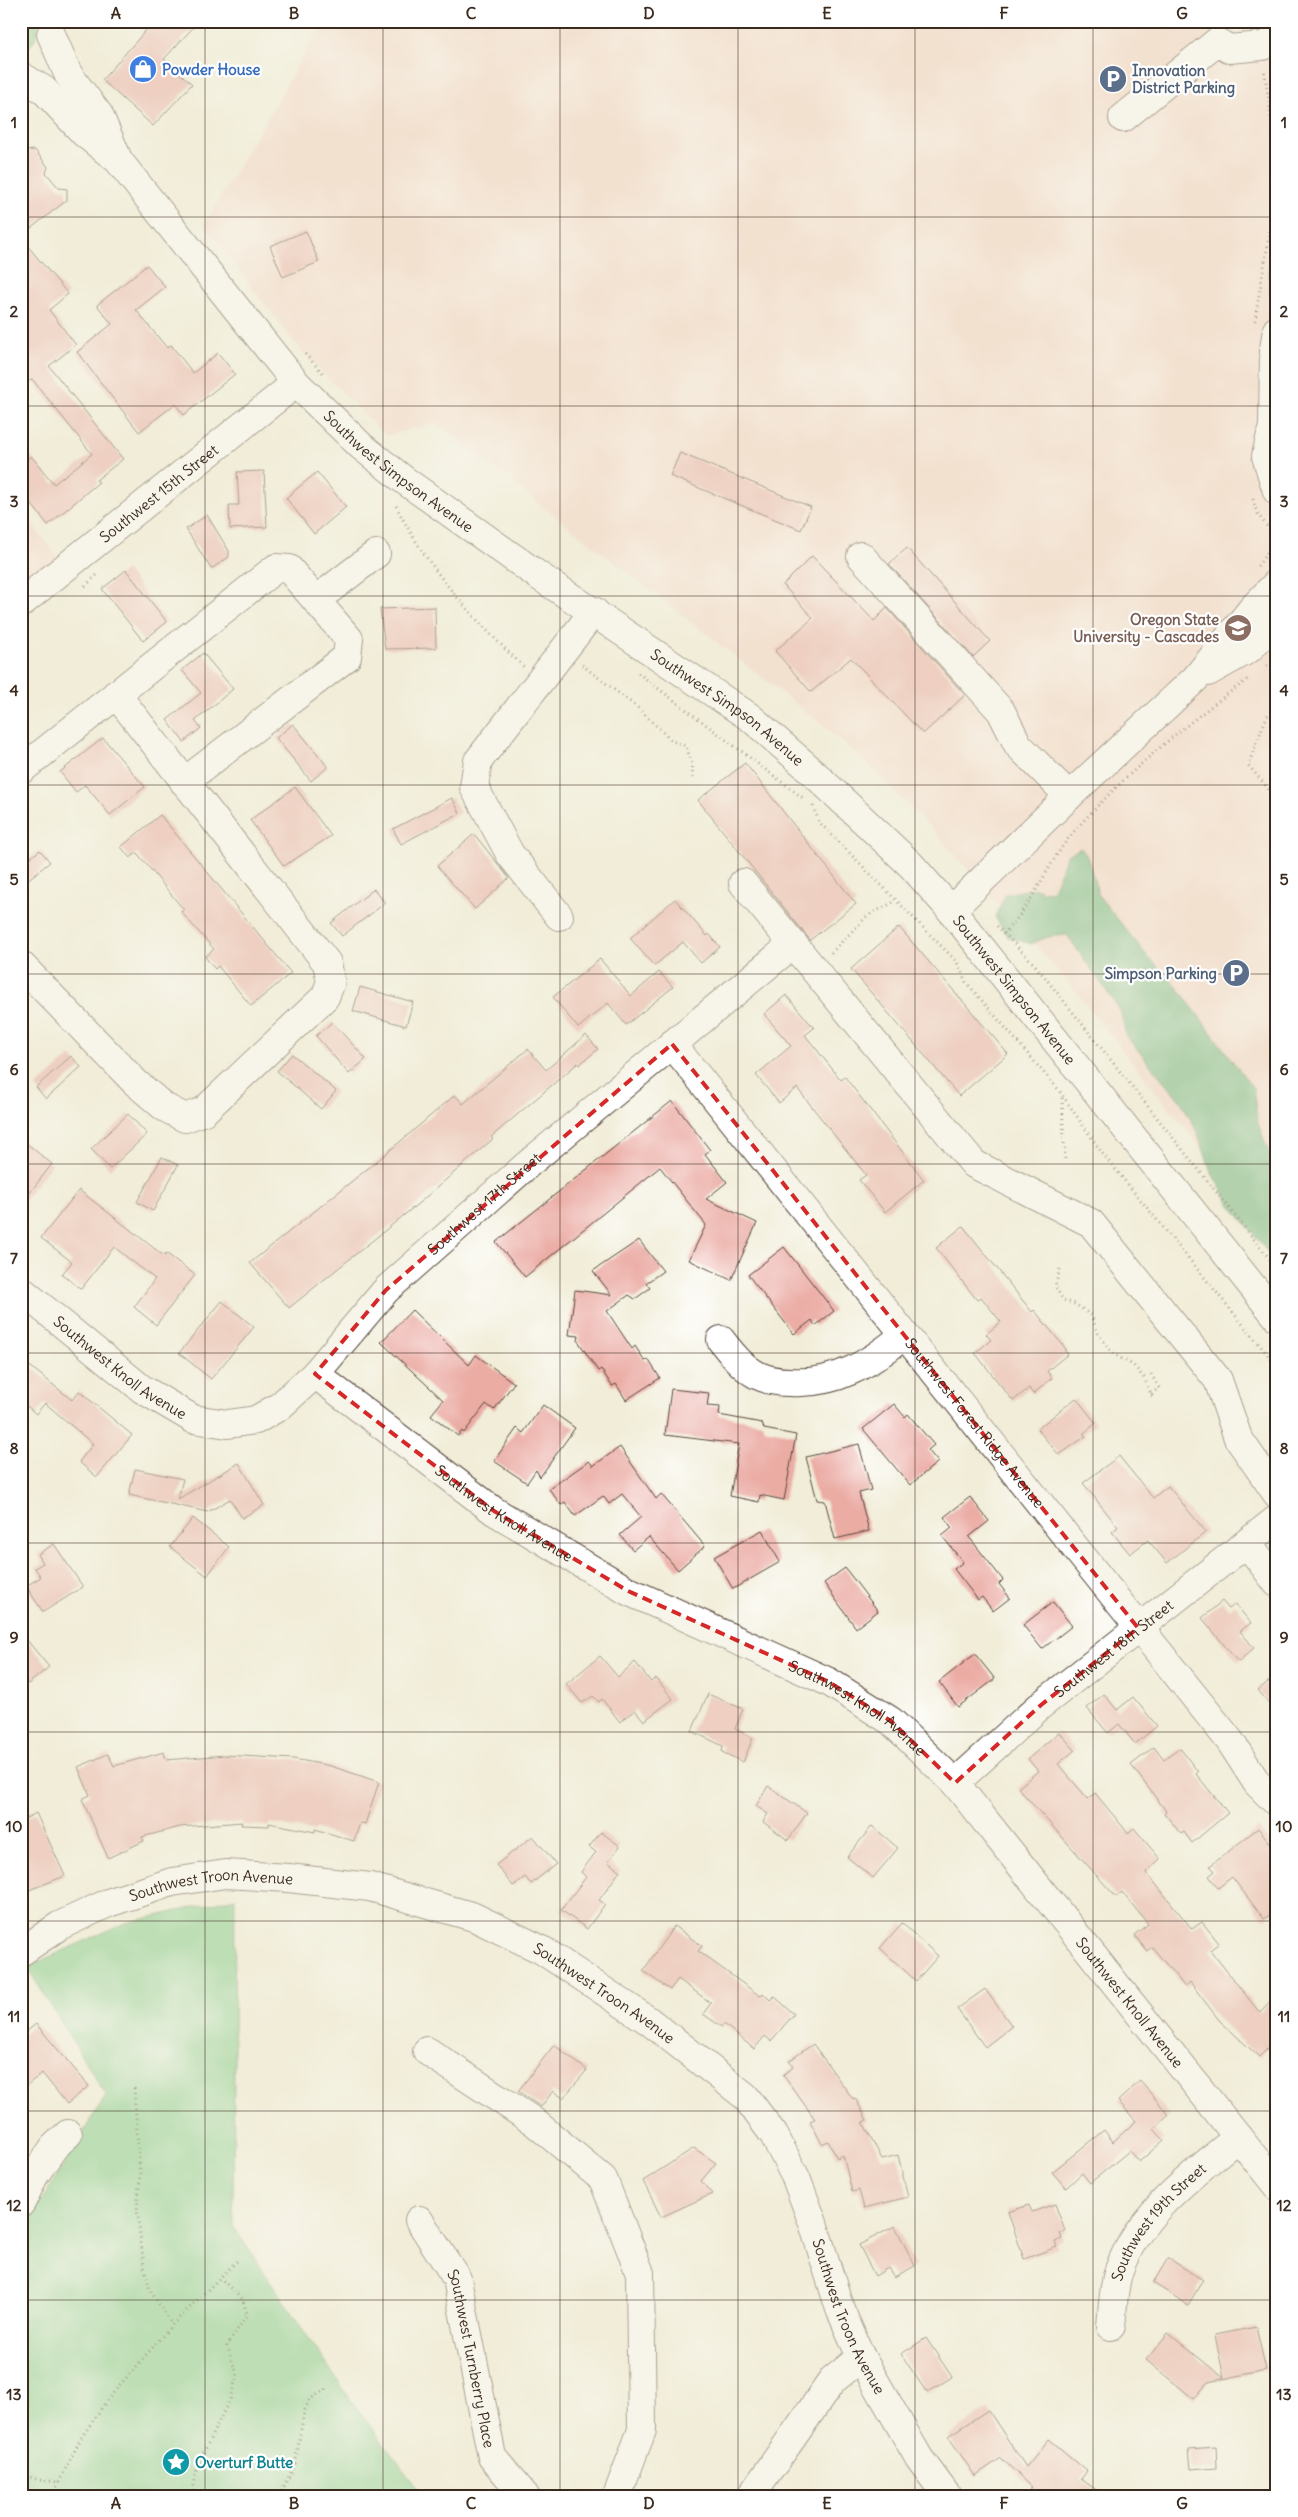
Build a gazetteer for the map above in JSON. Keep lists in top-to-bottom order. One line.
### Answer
{"streets":{"street":["Southwest Simpson Avenue","Southwest 15th Street","Southwest 17th Street","Southwest Knoll Avenue","Southwest Forest Ridge Avenue","Southwest 18th Street","Southwest Troon Avenue","Southwest 19th Street","Southwest Turnberry Place"]},"crossings":[["Southwest Simpson Avenue","Southwest 15th Street"],["Southwest 17th Street","Southwest Knoll Avenue"],["Southwest 17th Street","Southwest Forest Ridge Avenue"],["Southwest Knoll Avenue","Southwest 18th Street"],["Southwest Knoll Avenue","Southwest 19th Street"],["Southwest Forest Ridge Avenue","Southwest 18th Street"]],"places":{"shop":["Powder House"],"parking":["Innovation District Parking","Simpson Parking"],"school or university":["Oregon State University - Cascades"],"place":["Overturf Butte"]},"grid":{"columns":["A","B","C","D","E","F","G"],"rows":["1","2","3","4","5","6","7","8","9","10","11","12","13"]}}
